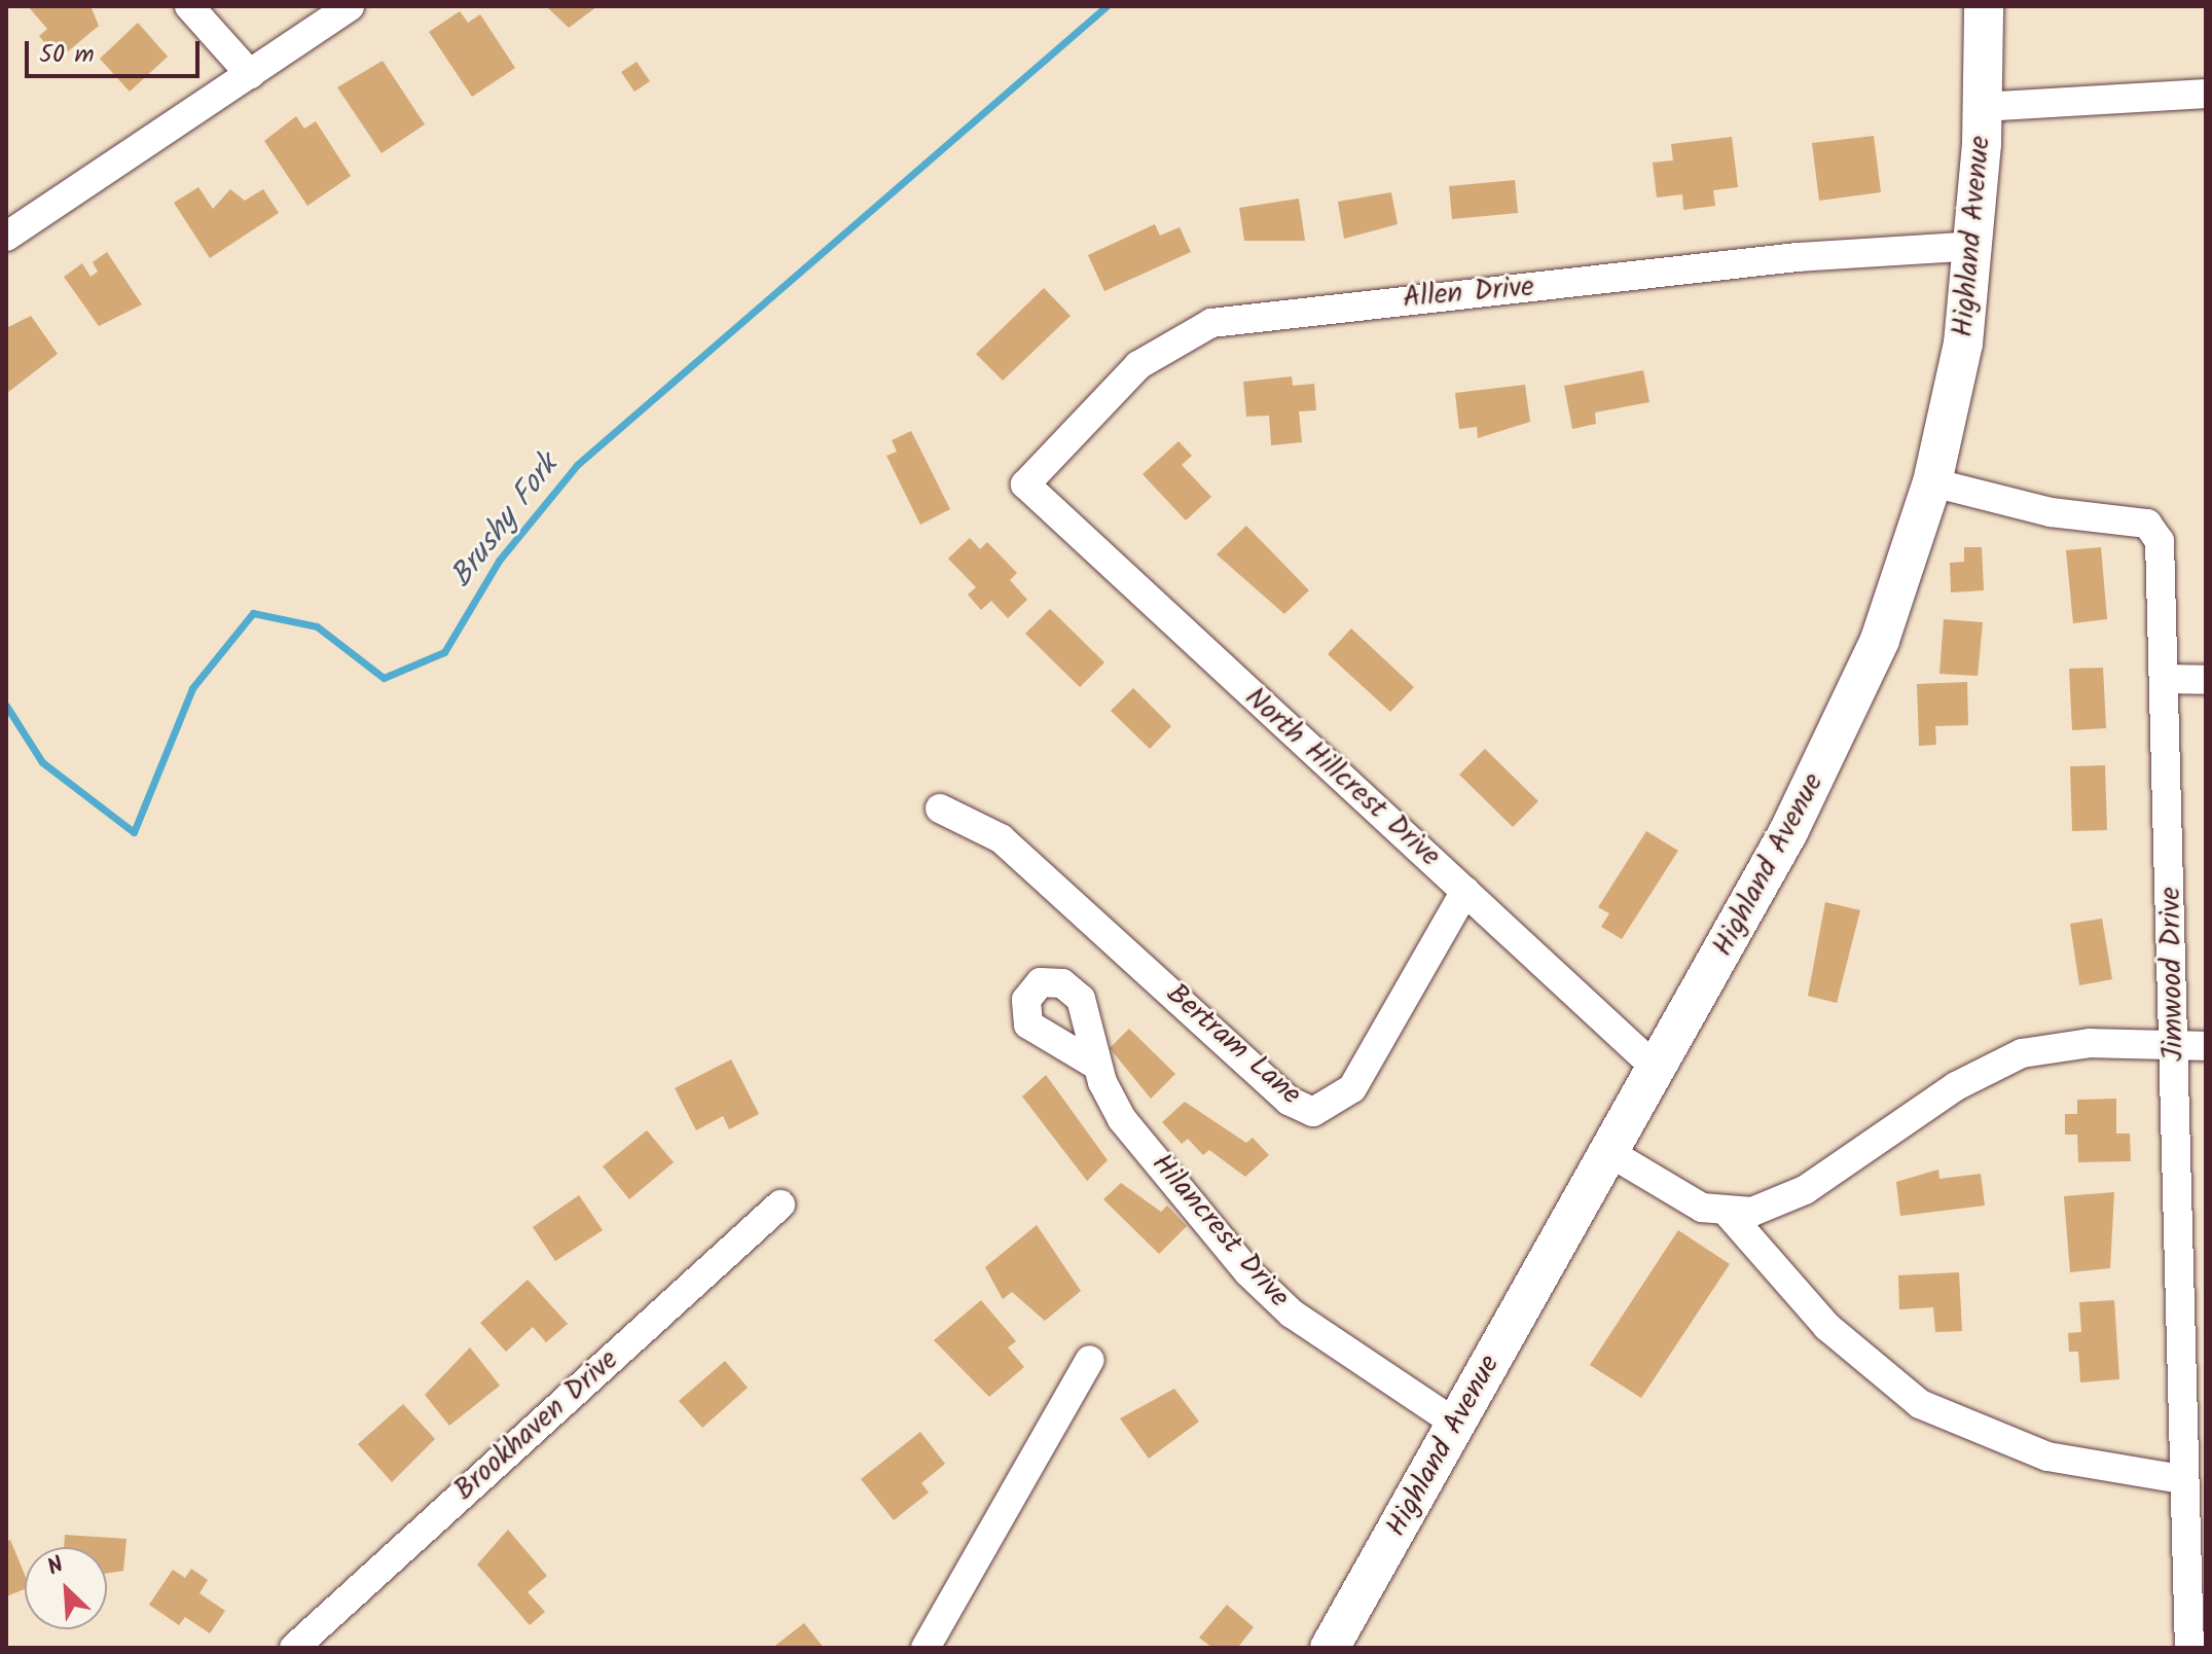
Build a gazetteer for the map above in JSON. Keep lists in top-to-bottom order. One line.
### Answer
{"streets":{"main road":["Highland Avenue"],"street":["Allen Drive","North Hillcrest Drive","Jimwood Drive","Bertram Lane","Hilancrest Drive","Brookhaven Drive"]},"crossings":[["Highland Avenue","Allen Drive"],["Highland Avenue","North Hillcrest Drive"],["Highland Avenue","Jimwood Drive"],["Highland Avenue","Hilancrest Drive"],["Allen Drive","North Hillcrest Drive"],["North Hillcrest Drive","Bertram Lane"]],"water":["Brushy Fork"],"scale_bar":"50 m","north":"top left"}
